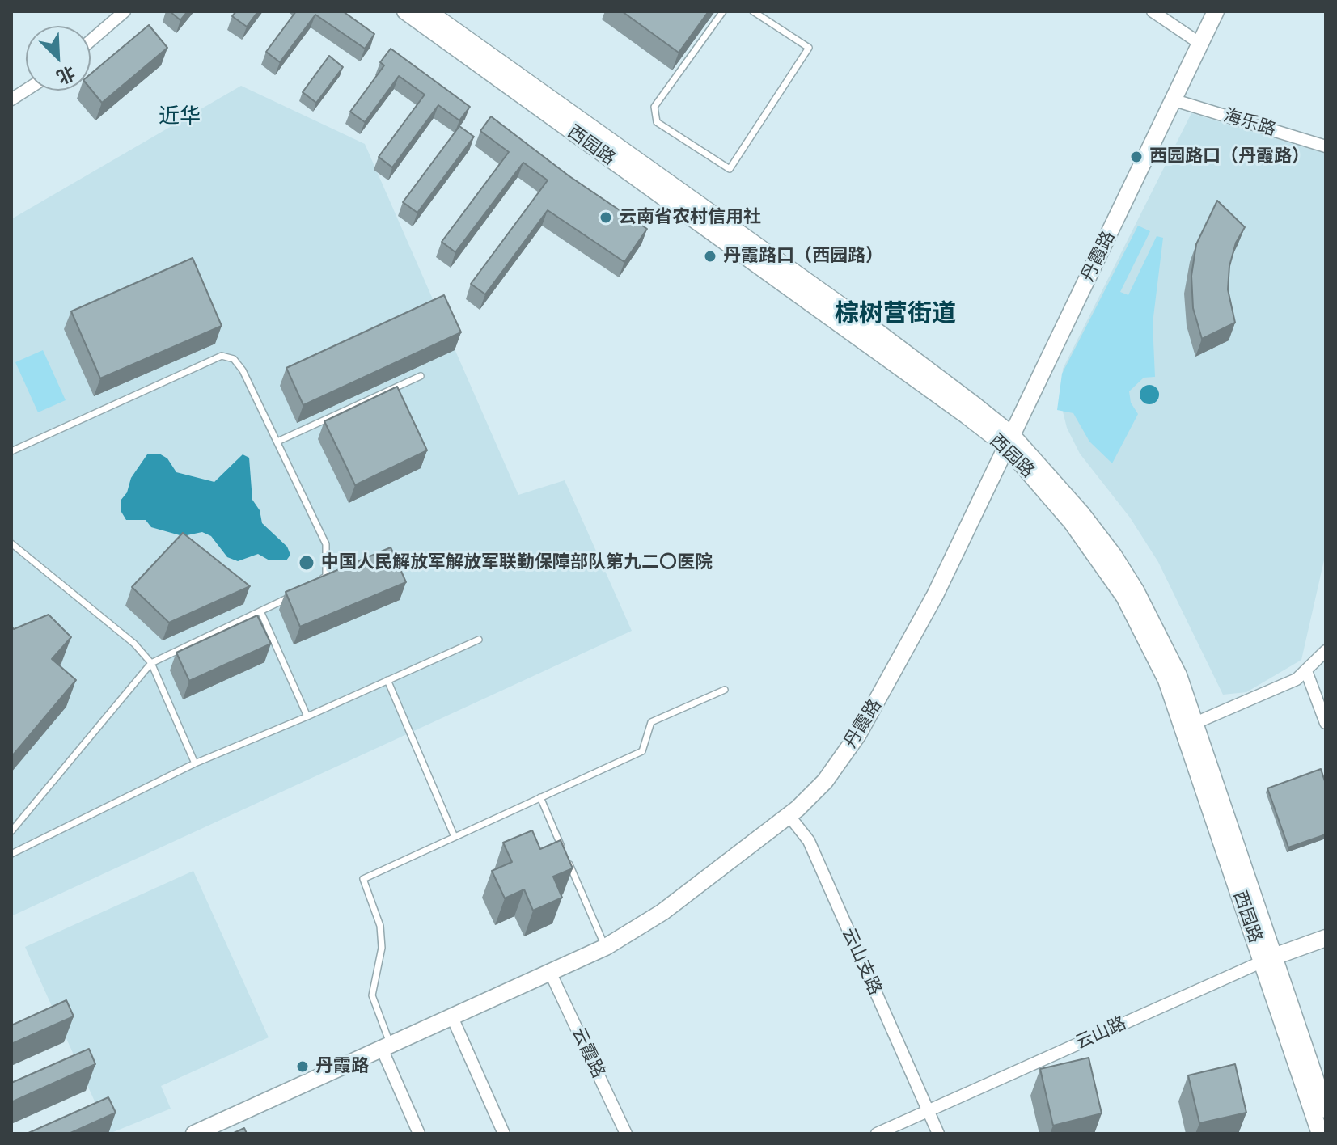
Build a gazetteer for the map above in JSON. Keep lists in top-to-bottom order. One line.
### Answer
{"streets":{"main road":["西园路","丹霞路","云山路"],"street":["海乐路","云山支路","云霞路"]},"crossings":[["海乐路","丹霞路"],["西园路","丹霞路"],["西园路","云山路"],["丹霞路","云山支路"],["丹霞路","云霞路"],["云山支路","云山路"]],"districts":["近华","棕树营街道"],"places":["西园路口（丹霞路）","云南省农村信用社","丹霞路口（西园路）","中国人民解放军解放军联勤保障部队第九二〇医院","丹霞路"],"north":"bottom right"}
